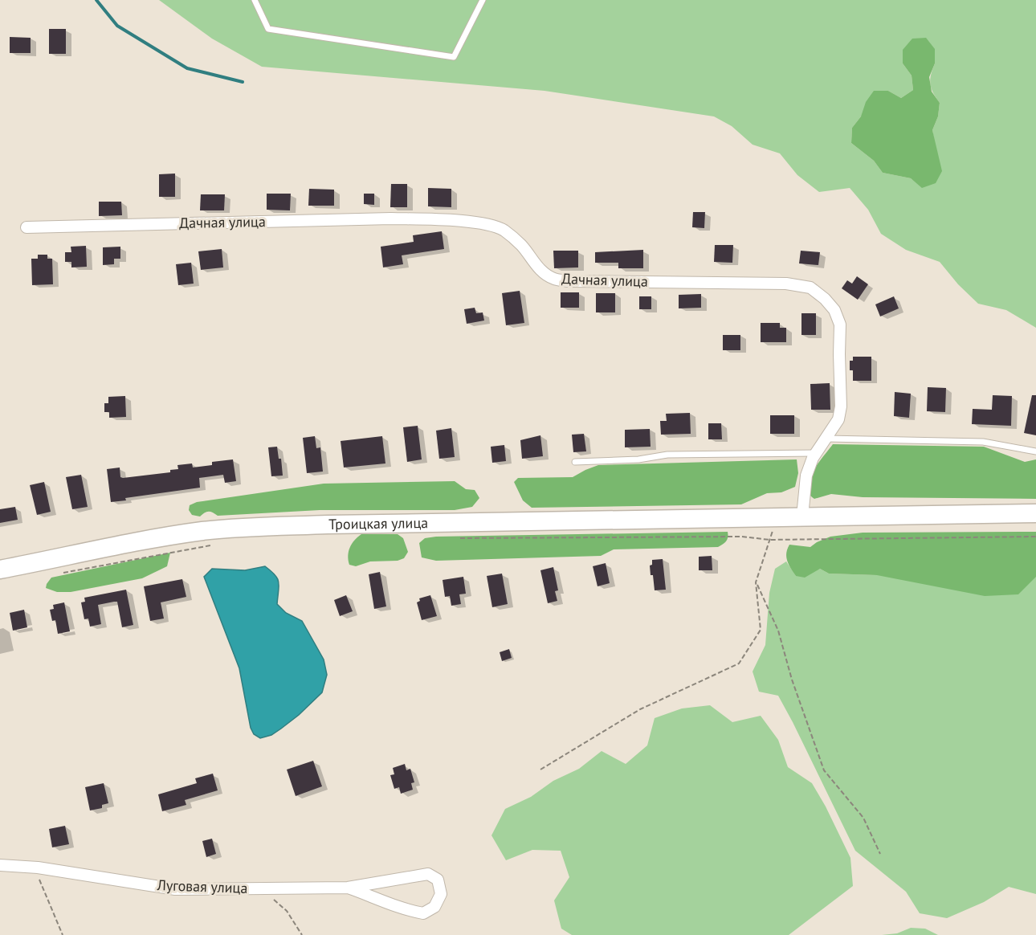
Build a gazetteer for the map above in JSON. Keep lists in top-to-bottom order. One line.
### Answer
{"streets":{"main road":["Троицкая улица"],"street":["Дачная улица","Луговая улица"]},"crossings":[["Дачная улица","Троицкая улица"]]}
